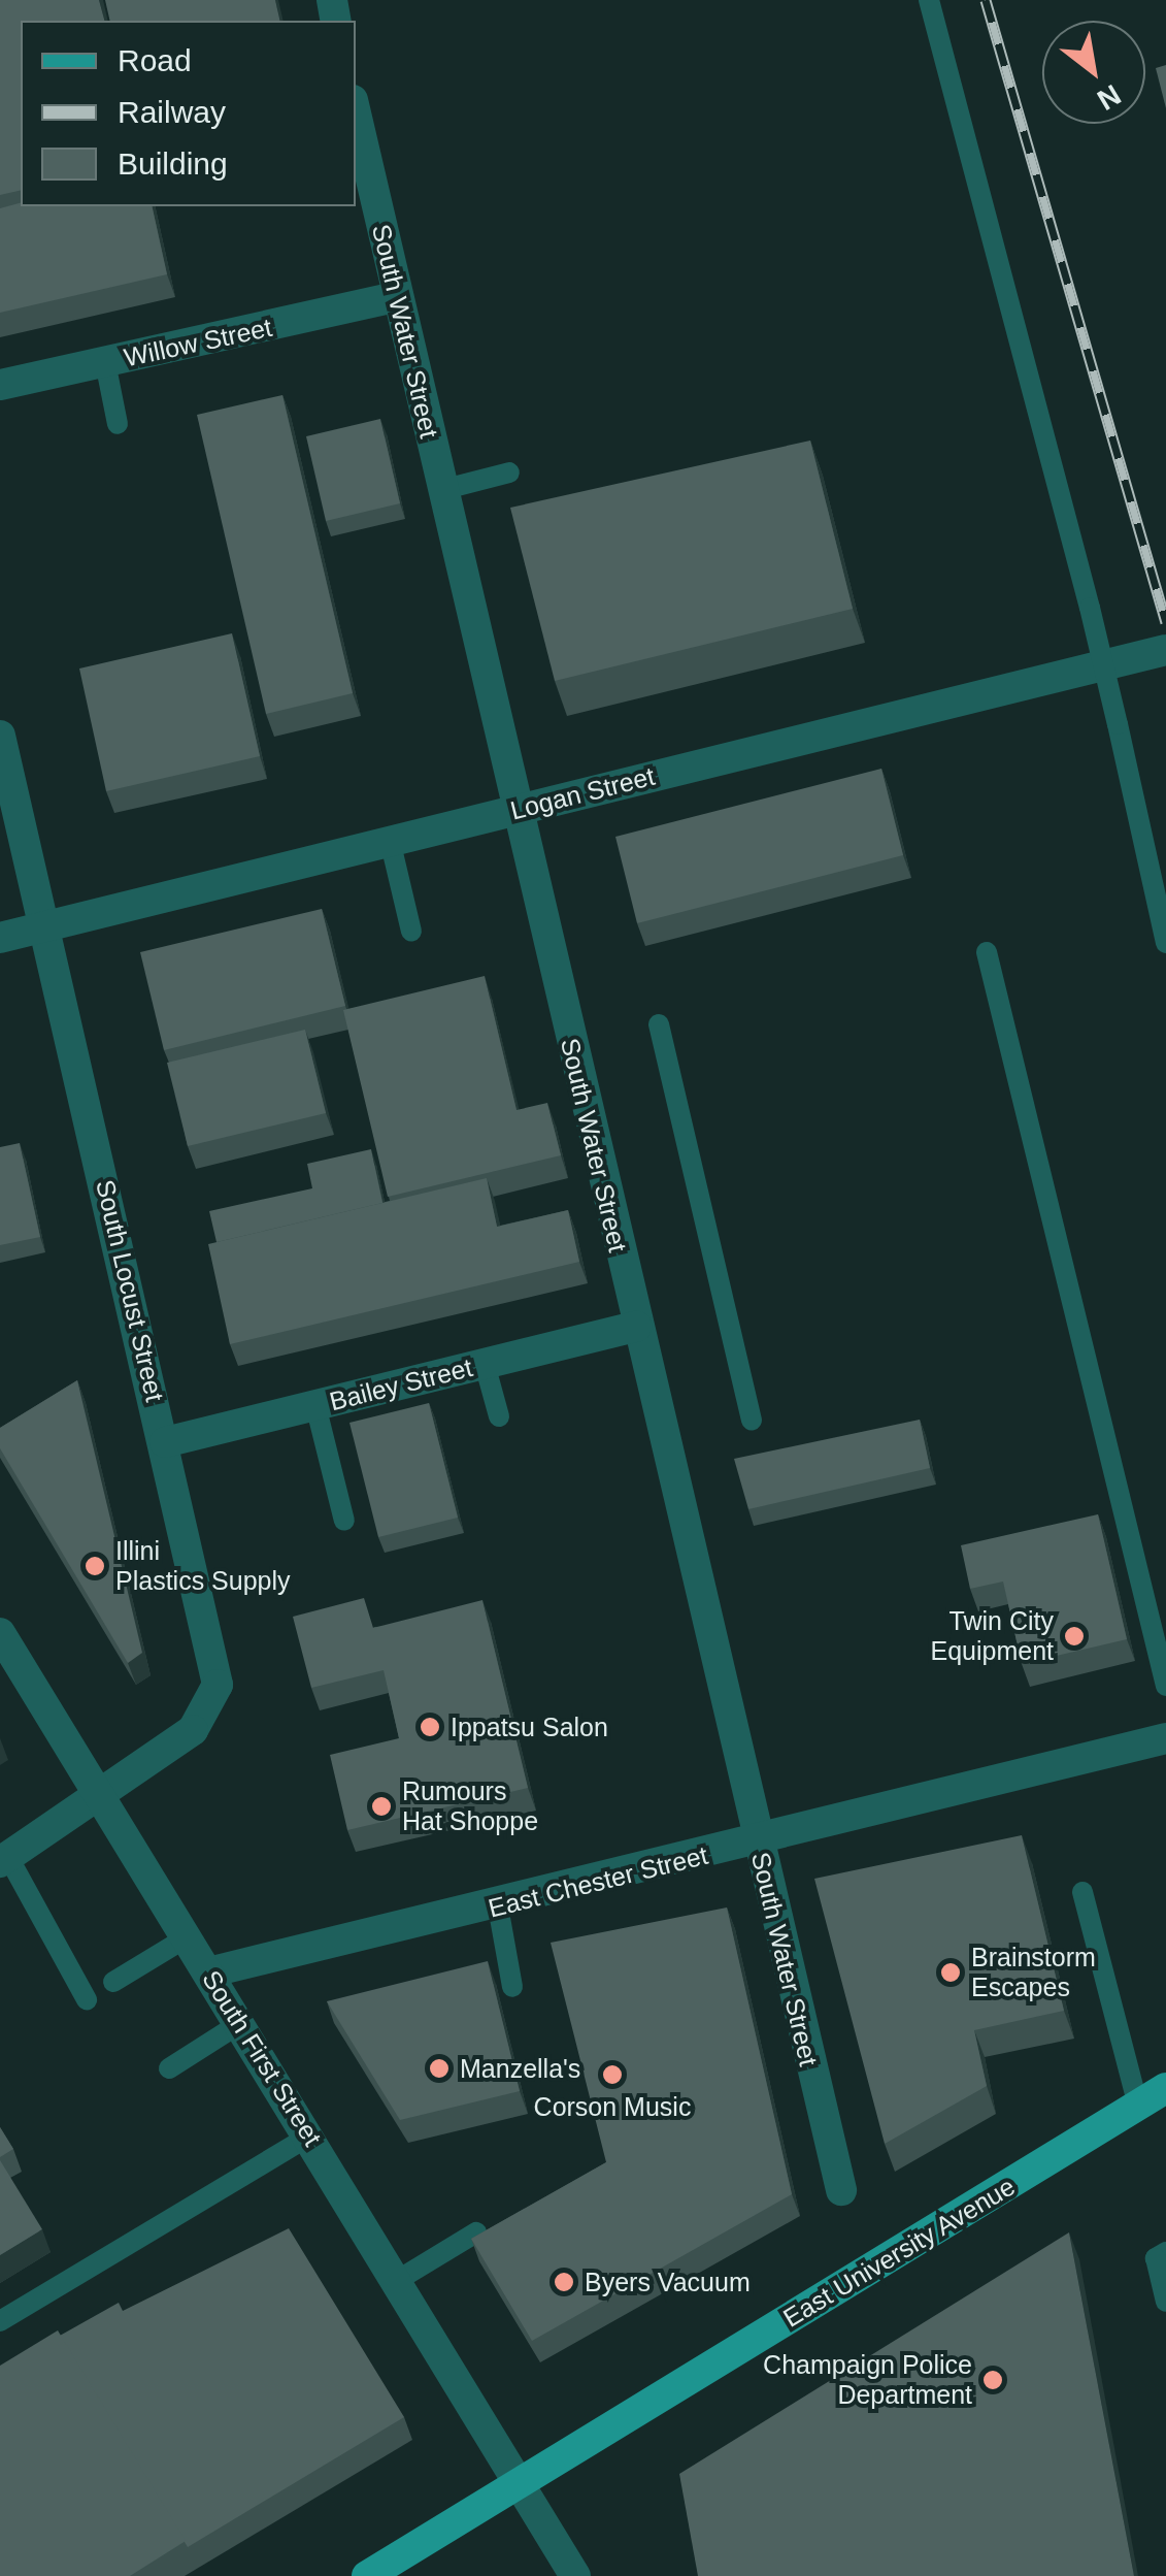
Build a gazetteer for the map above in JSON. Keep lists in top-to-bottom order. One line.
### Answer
{"streets":{"main road":["East University Avenue"],"street":["South Water Street","Willow Street","Logan Street","South Locust Street","Bailey Street","East Chester Street","South First Street"]},"crossings":[["South Water Street","Willow Street"],["South Water Street","Logan Street"],["South Water Street","Bailey Street"],["South Water Street","East Chester Street"],["Logan Street","South Locust Street"],["South Locust Street","Bailey Street"],["South Locust Street","South First Street"],["East Chester Street","South First Street"],["South First Street","East University Avenue"]],"places":["Illini Plastics Supply","Twin City Equipment","Ippatsu Salon","Rumours Hat Shoppe","Brainstorm Escapes","Manzella's","Corson Music","Byers Vacuum","Champaign Police Department"],"legend":["Road","Railway","Building"],"north":"bottom right"}
